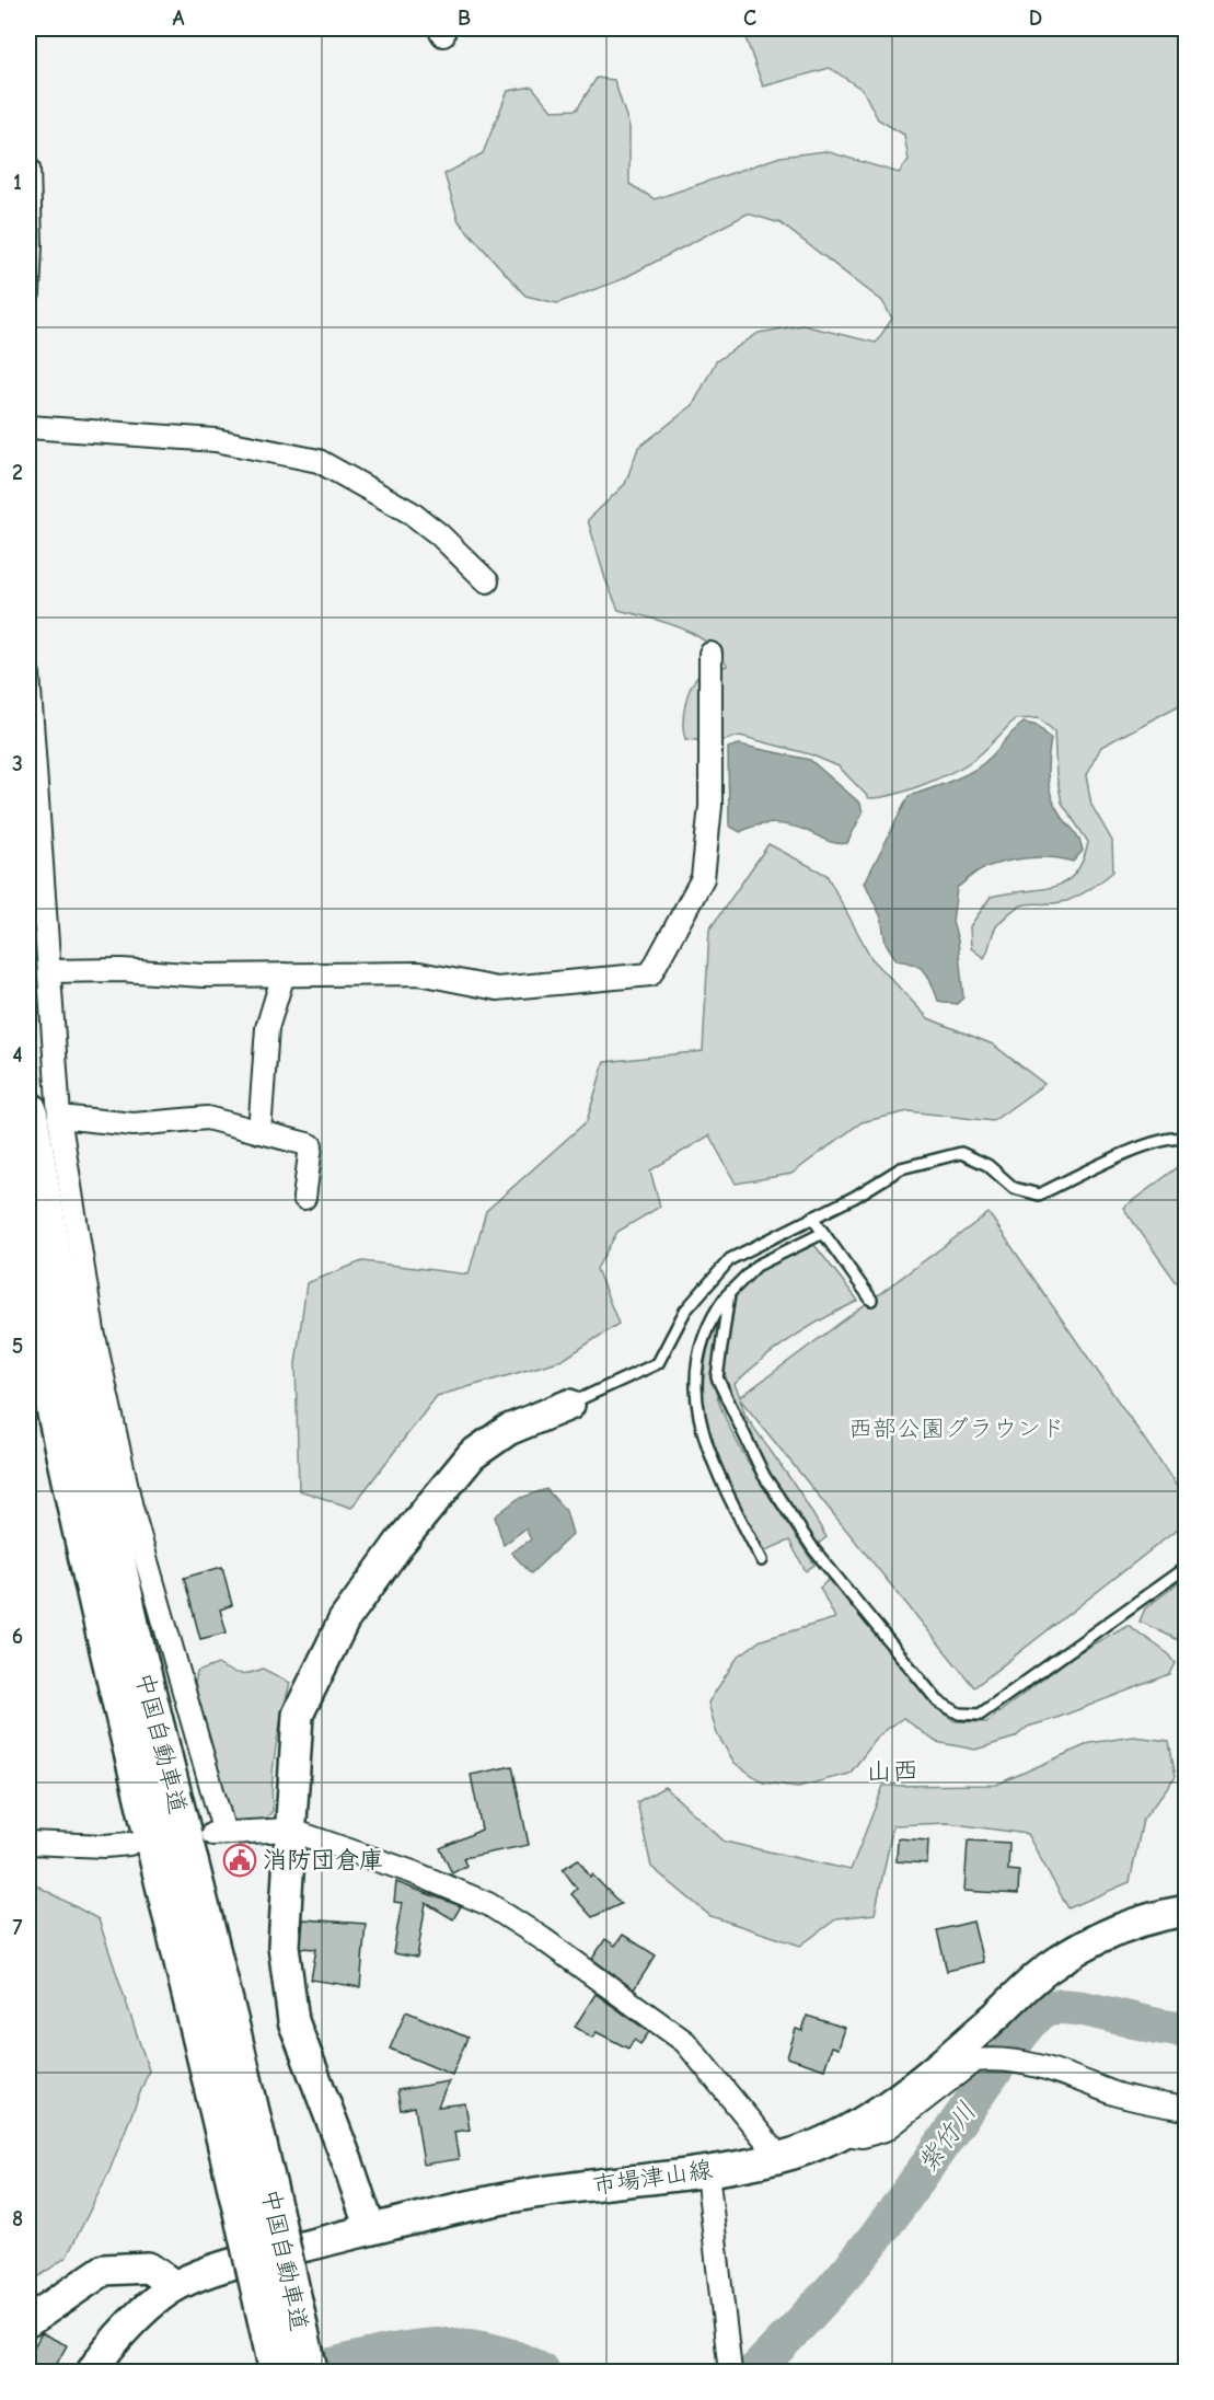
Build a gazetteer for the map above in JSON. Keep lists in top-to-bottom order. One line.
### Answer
{"streets":{"highway":["中国自動車道"],"main road":["市場津山線"]},"districts":["山西"],"water":["紫竹川"],"parks":["西部公園グラウンド"],"places":{"public building":["消防団倉庫"]},"grid":{"columns":["A","B","C","D"],"rows":["1","2","3","4","5","6","7","8"]}}
